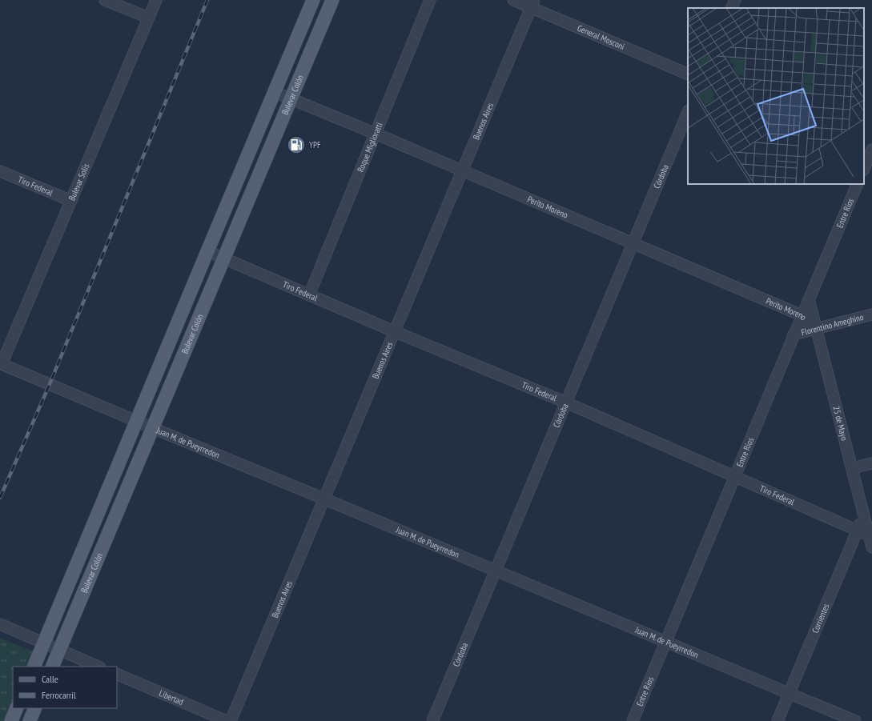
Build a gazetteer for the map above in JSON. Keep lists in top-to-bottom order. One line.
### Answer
{"streets":{"main road":["Bulevar Colón"],"street":["General Mosconi","Buenos Aires","Roque Miglioratti","Córdoba","Bulevar Solís","Tiro Federal","Perito Moreno","Entre Ríos","Florentino Ameghino","25 de Mayo","Juan M. de Pueyrredon","Corrientes","Libertad"]},"crossings":[["General Mosconi","Buenos Aires"],["Bulevar Colón","Tiro Federal"],["Bulevar Colón","Perito Moreno"],["Bulevar Colón","Juan M. de Pueyrredon"],["Buenos Aires","Tiro Federal"],["Buenos Aires","Perito Moreno"],["Buenos Aires","Juan M. de Pueyrredon"],["Roque Miglioratti","Tiro Federal"],["Roque Miglioratti","Perito Moreno"],["Córdoba","Tiro Federal"],["Córdoba","Perito Moreno"],["Córdoba","Juan M. de Pueyrredon"],["Bulevar Solís","Tiro Federal"],["Bulevar Solís","Juan M. de Pueyrredon"],["Tiro Federal","Entre Ríos"],["Tiro Federal","25 de Mayo"],["Tiro Federal","Corrientes"],["Perito Moreno","Entre Ríos"],["Perito Moreno","Florentino Ameghino"],["Perito Moreno","25 de Mayo"],["Entre Ríos","Florentino Ameghino"],["Entre Ríos","25 de Mayo"],["Entre Ríos","Juan M. de Pueyrredon"],["Florentino Ameghino","25 de Mayo"],["25 de Mayo","Corrientes"],["Juan M. de Pueyrredon","Corrientes"]],"places":{"fuel station":["YPF"]},"legend":["Calle","Ferrocarril"]}
